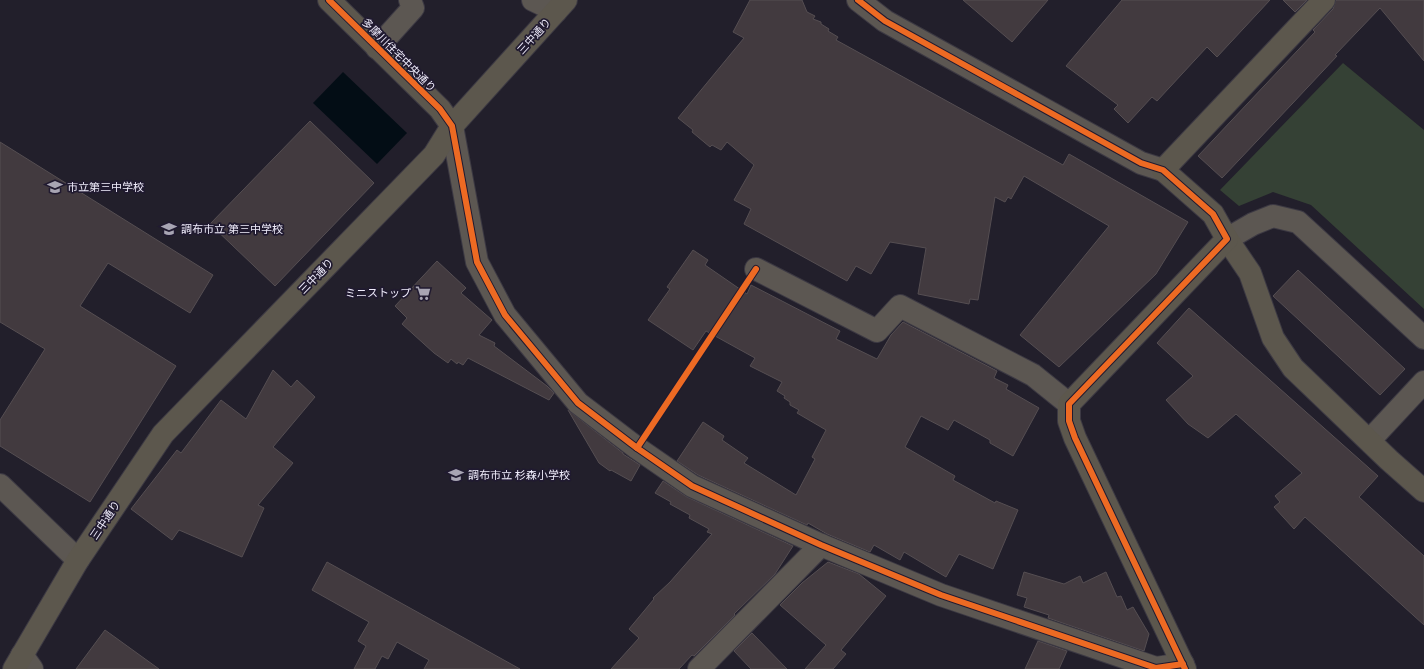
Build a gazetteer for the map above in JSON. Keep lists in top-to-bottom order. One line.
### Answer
{"streets":{"street":["三中通り","多摩川住宅中央通り"]},"crossings":[["三中通り","多摩川住宅中央通り"]],"places":{"school or university":["市立第三中学校","調布市立 第三中学校","調布市立 杉森小学校"],"supermarket":["ミニストップ"]}}
